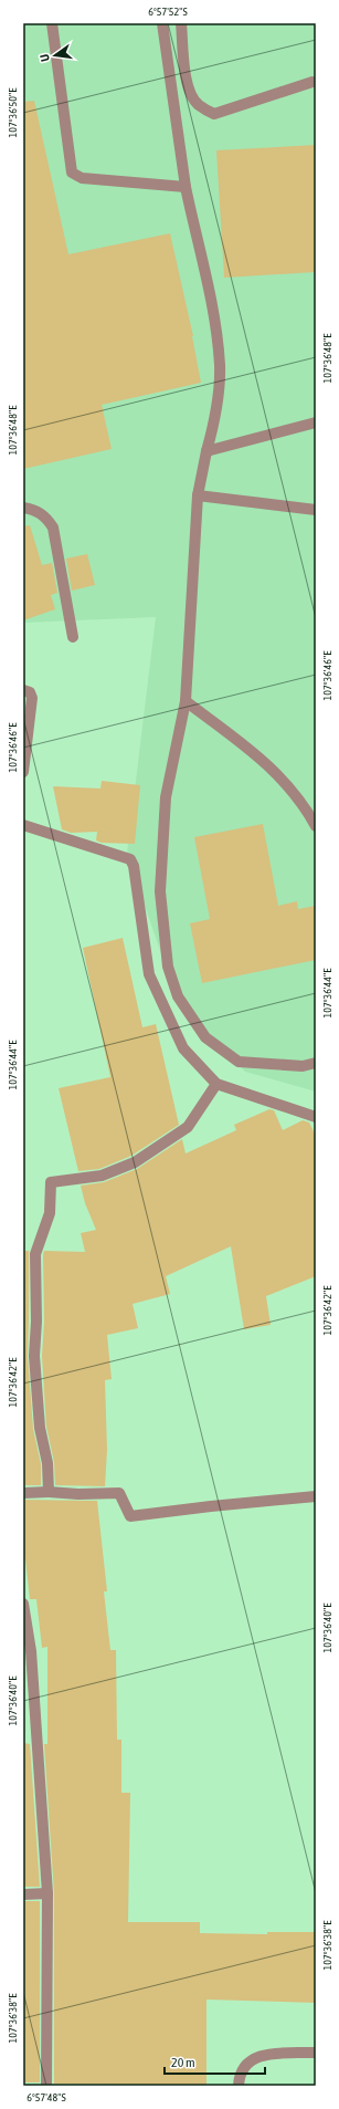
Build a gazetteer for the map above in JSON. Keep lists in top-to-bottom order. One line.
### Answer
{"scale_bar":"20 m","north":"left","coordinates":["6°57'52\"S","107°36'50\"E","107°36'48\"E","107°36'46\"E","107°36'44\"E","107°36'42\"E","107°36'40\"E","107°36'38\"E","6°57'48\"S"]}
